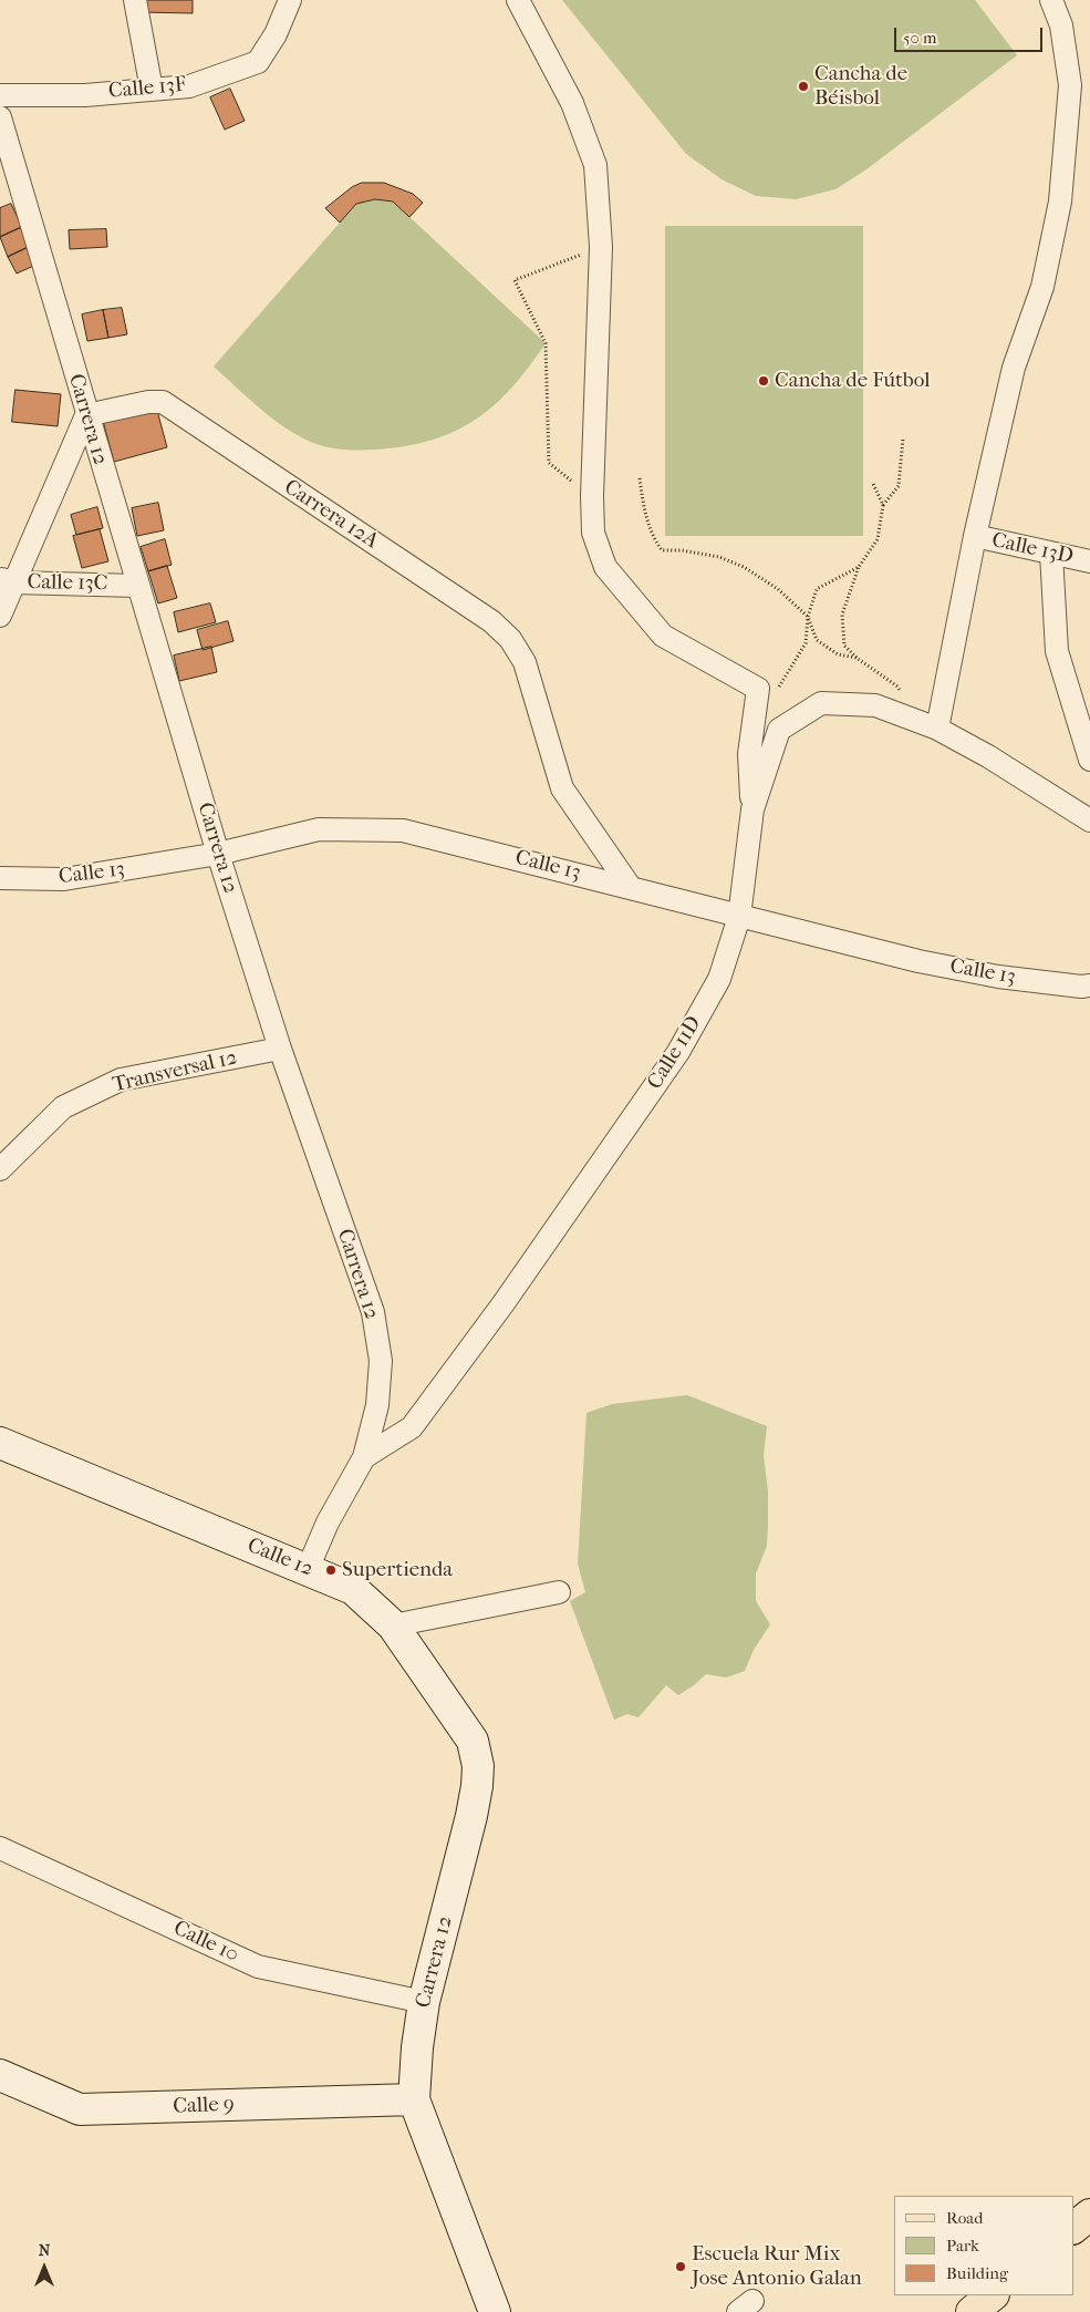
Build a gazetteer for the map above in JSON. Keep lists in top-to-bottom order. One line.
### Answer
{"streets":{"street":["Calle 13F","Carrera 12","Carrera 12A","Calle 13D","Calle 13C","Calle 13","Calle 11D","Transversal 12","Calle 12","Calle 10","Calle 9"]},"crossings":[["Carrera 12","Carrera 12A"],["Carrera 12","Calle 13C"],["Carrera 12","Calle 13"],["Carrera 12","Calle 11D"],["Carrera 12","Transversal 12"],["Carrera 12","Calle 12"],["Carrera 12","Calle 10"],["Carrera 12","Calle 9"],["Carrera 12A","Calle 13"],["Calle 13","Calle 11D"]],"places":["Cancha de Béisbol","Cancha de Fútbol","Supertienda","Escuela Rur Mix Jose Antonio Galan"],"legend":["Road","Park","Building"],"scale_bar":"50 m","north":"top"}
